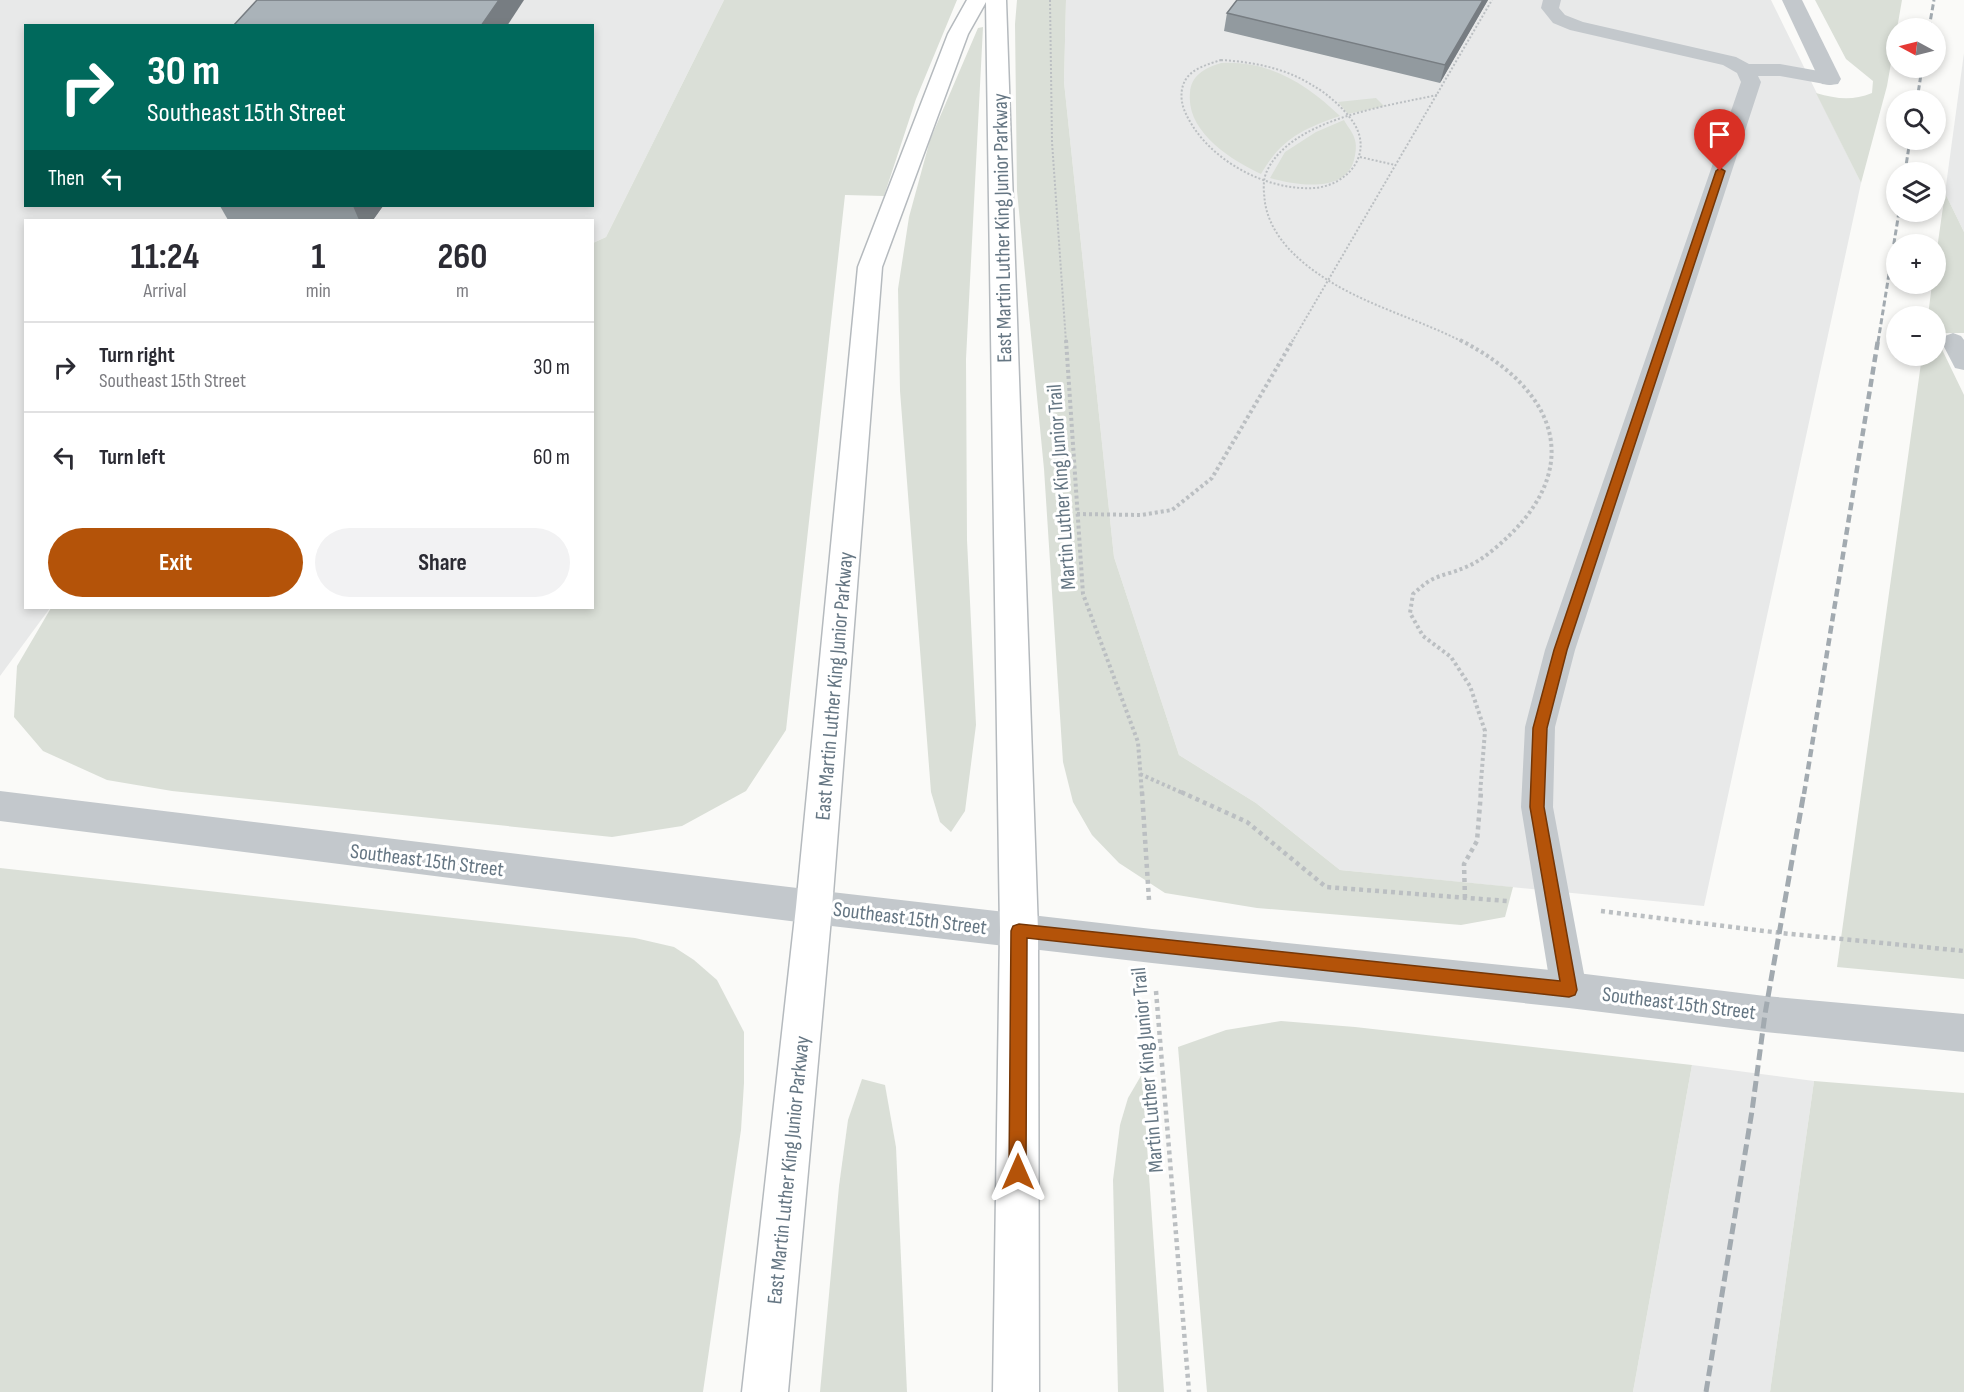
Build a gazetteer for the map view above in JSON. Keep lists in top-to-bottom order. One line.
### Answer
{"streets":{"main road":["East Martin Luther King Junior Parkway"],"street":["Southeast 15th Street"],"path":["Martin Luther King Junior Trail"]},"crossings":[["East Martin Luther King Junior Parkway","Southeast 15th Street"],["Martin Luther King Junior Trail","Southeast 15th Street"]],"north":"left","page":{"map_buttons":["+","−"],"turn":["30 m","Southeast 15th Street"],"then":"Then","eta":["11:24","Arrival","1","min","260","m"],"list":[{"name":"Turn right","note":"Southeast 15th Street","value":"30 m"},{"name":"Turn left","value":"60 m"}],"buttons":["Exit","Share"]}}
